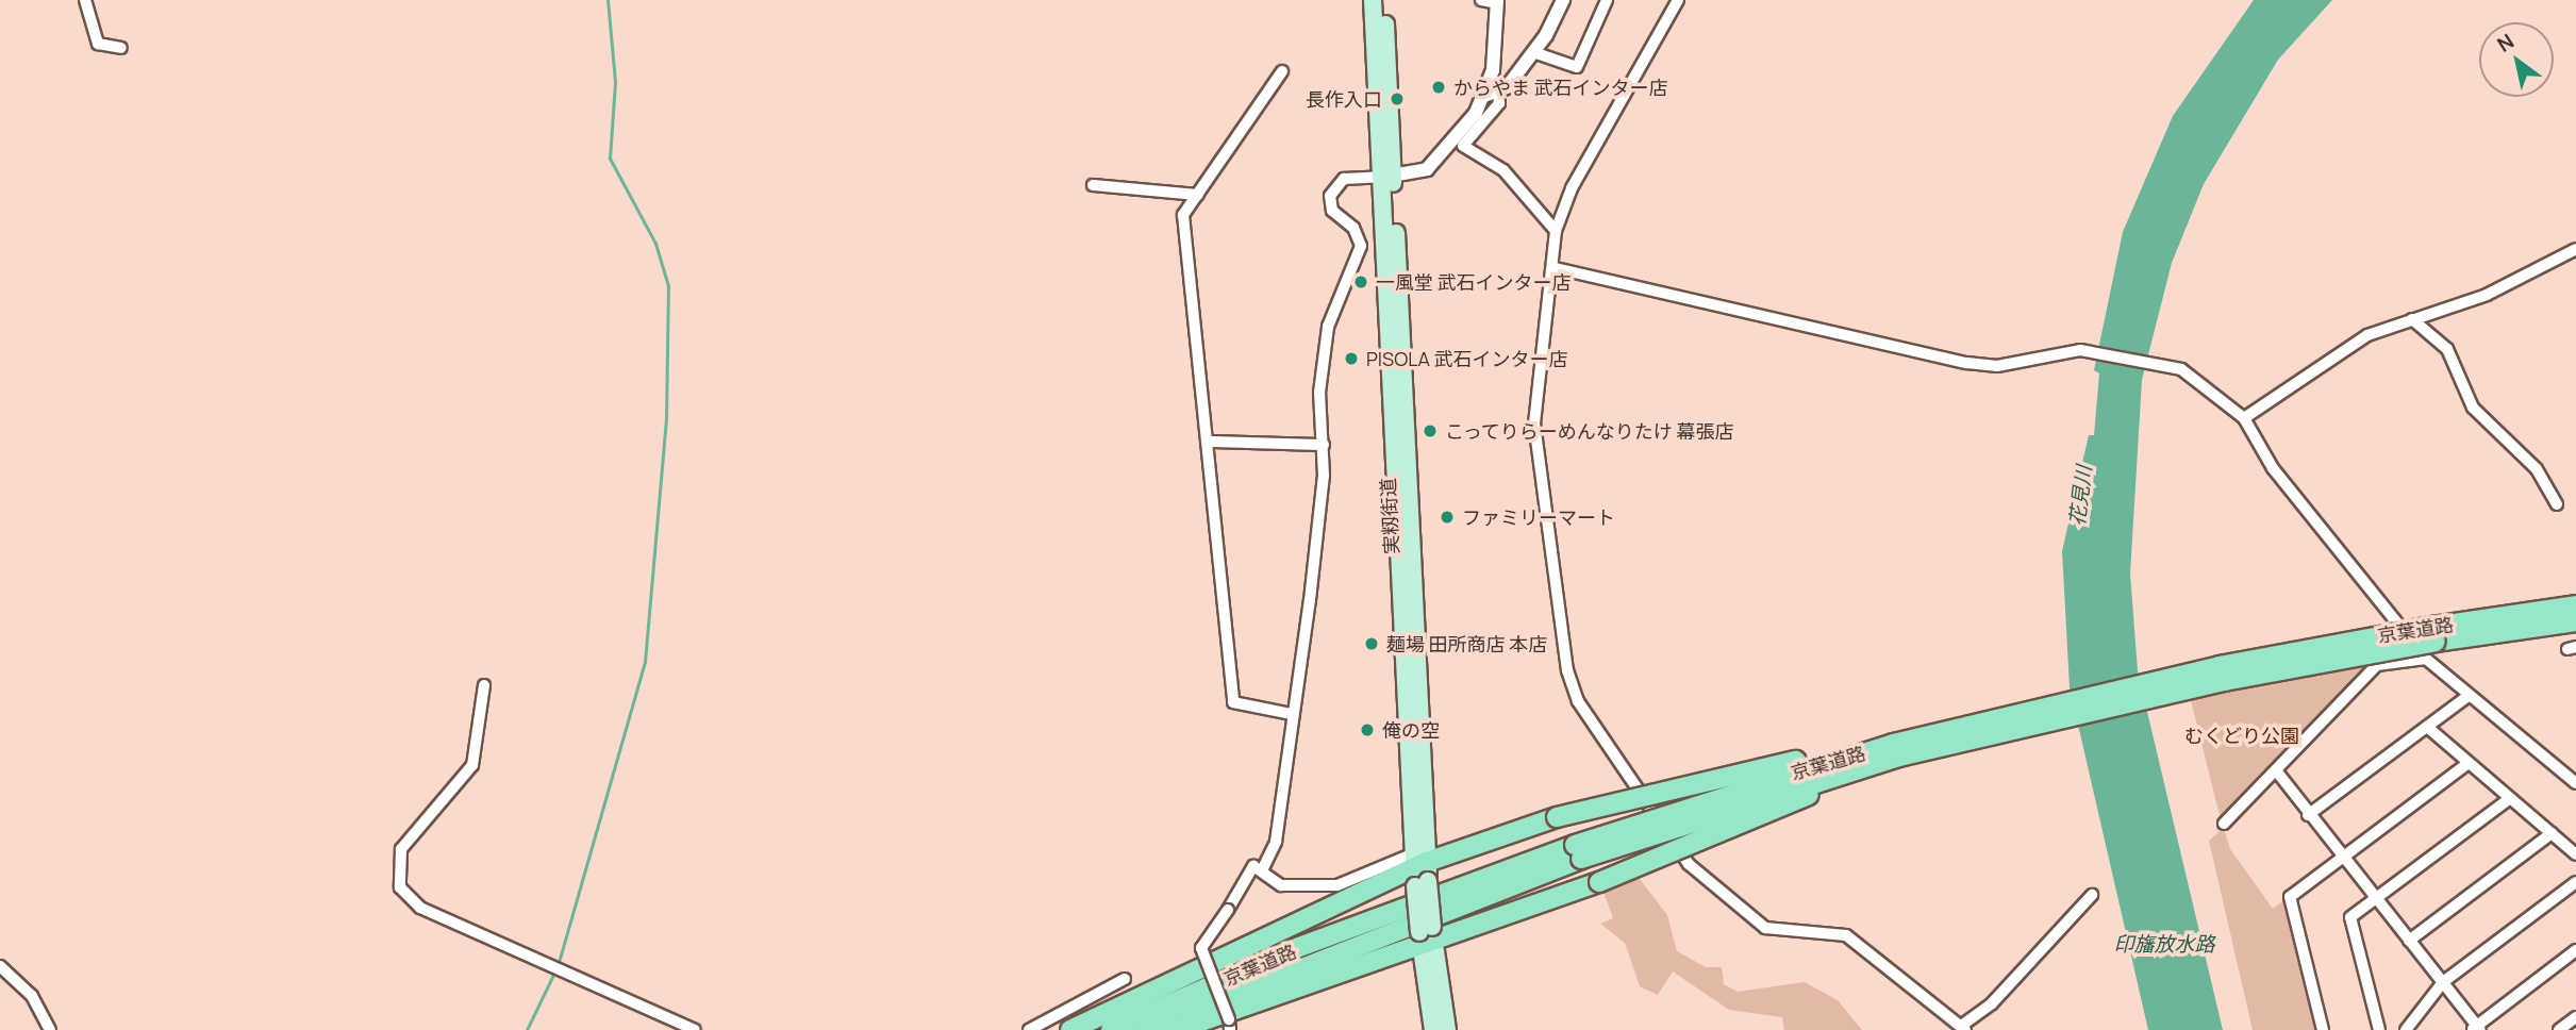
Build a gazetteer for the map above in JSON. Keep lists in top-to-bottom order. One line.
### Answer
{"streets":{"highway":["京葉道路"],"main road":["実籾街道"]},"water":["花見川","印旛放水路"],"parks":["むくどり公園"],"places":["からやま 武石インター店","長作入口","一風堂 武石インター店","PISOLA 武石インター店","こってりらーめんなりたけ 幕張店","ファミリーマート","麺場 田所商店 本店","俺の空"],"north":"top left"}
